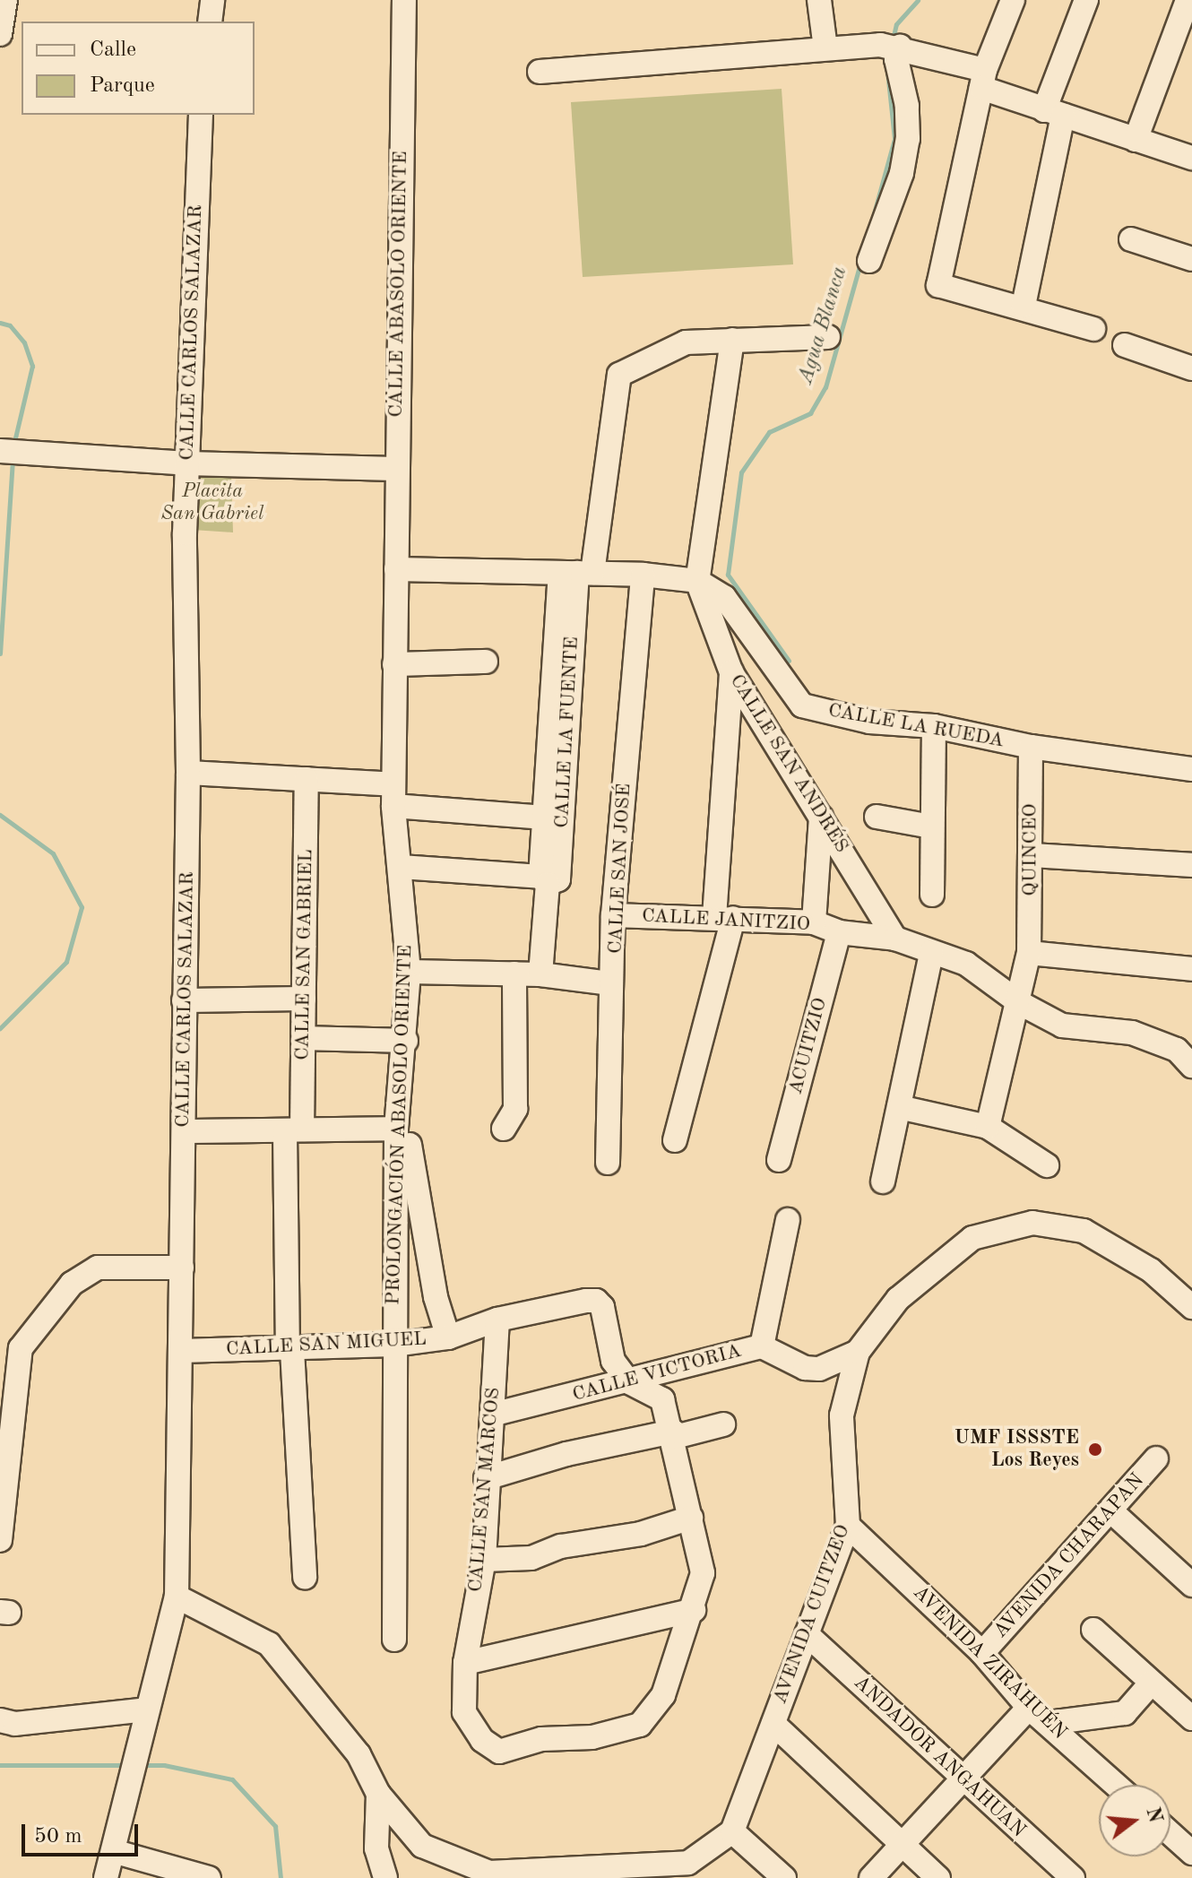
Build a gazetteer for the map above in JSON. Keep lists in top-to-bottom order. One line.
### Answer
{"streets":{"street":["CALLE ABASOLO ORIENTE","CALLE CARLOS SALAZAR","CALLE LA RUEDA","CALLE LA FUENTE","CALLE SAN ANDRÉS","QUINCEO","CALLE SAN JOSÉ","CALLE JANITZIO","CALLE SAN GABRIEL","ACUITZIO","PROLONGACIÓN ABASOLO ORIENTE","CALLE SAN MIGUEL","CALLE VICTORIA","CALLE SAN MARCOS","AVENIDA CHARAPAN","AVENIDA CUITZEO","AVENIDA ZIRAHUÉN","ANDADOR ANGAHUAN"]},"crossings":[["CALLE ABASOLO ORIENTE","PROLONGACIÓN ABASOLO ORIENTE"],["CALLE CARLOS SALAZAR","CALLE SAN MIGUEL"],["CALLE LA RUEDA","CALLE SAN ANDRÉS"],["CALLE LA RUEDA","QUINCEO"],["CALLE SAN ANDRÉS","CALLE JANITZIO"],["QUINCEO","CALLE JANITZIO"],["CALLE SAN JOSÉ","CALLE JANITZIO"],["CALLE JANITZIO","ACUITZIO"],["CALLE SAN GABRIEL","CALLE SAN MIGUEL"],["PROLONGACIÓN ABASOLO ORIENTE","CALLE SAN MIGUEL"],["CALLE SAN MIGUEL","CALLE VICTORIA"],["CALLE SAN MIGUEL","CALLE SAN MARCOS"],["CALLE VICTORIA","CALLE SAN MARCOS"],["AVENIDA CHARAPAN","AVENIDA ZIRAHUÉN"],["AVENIDA CUITZEO","AVENIDA ZIRAHUÉN"],["AVENIDA CUITZEO","ANDADOR ANGAHUAN"]],"water":["Agua Blanca"],"parks":["Placita San Gabriel"],"places":["UMF ISSSTE Los Reyes"],"legend":["Calle","Parque"],"scale_bar":"50 m","north":"right"}
